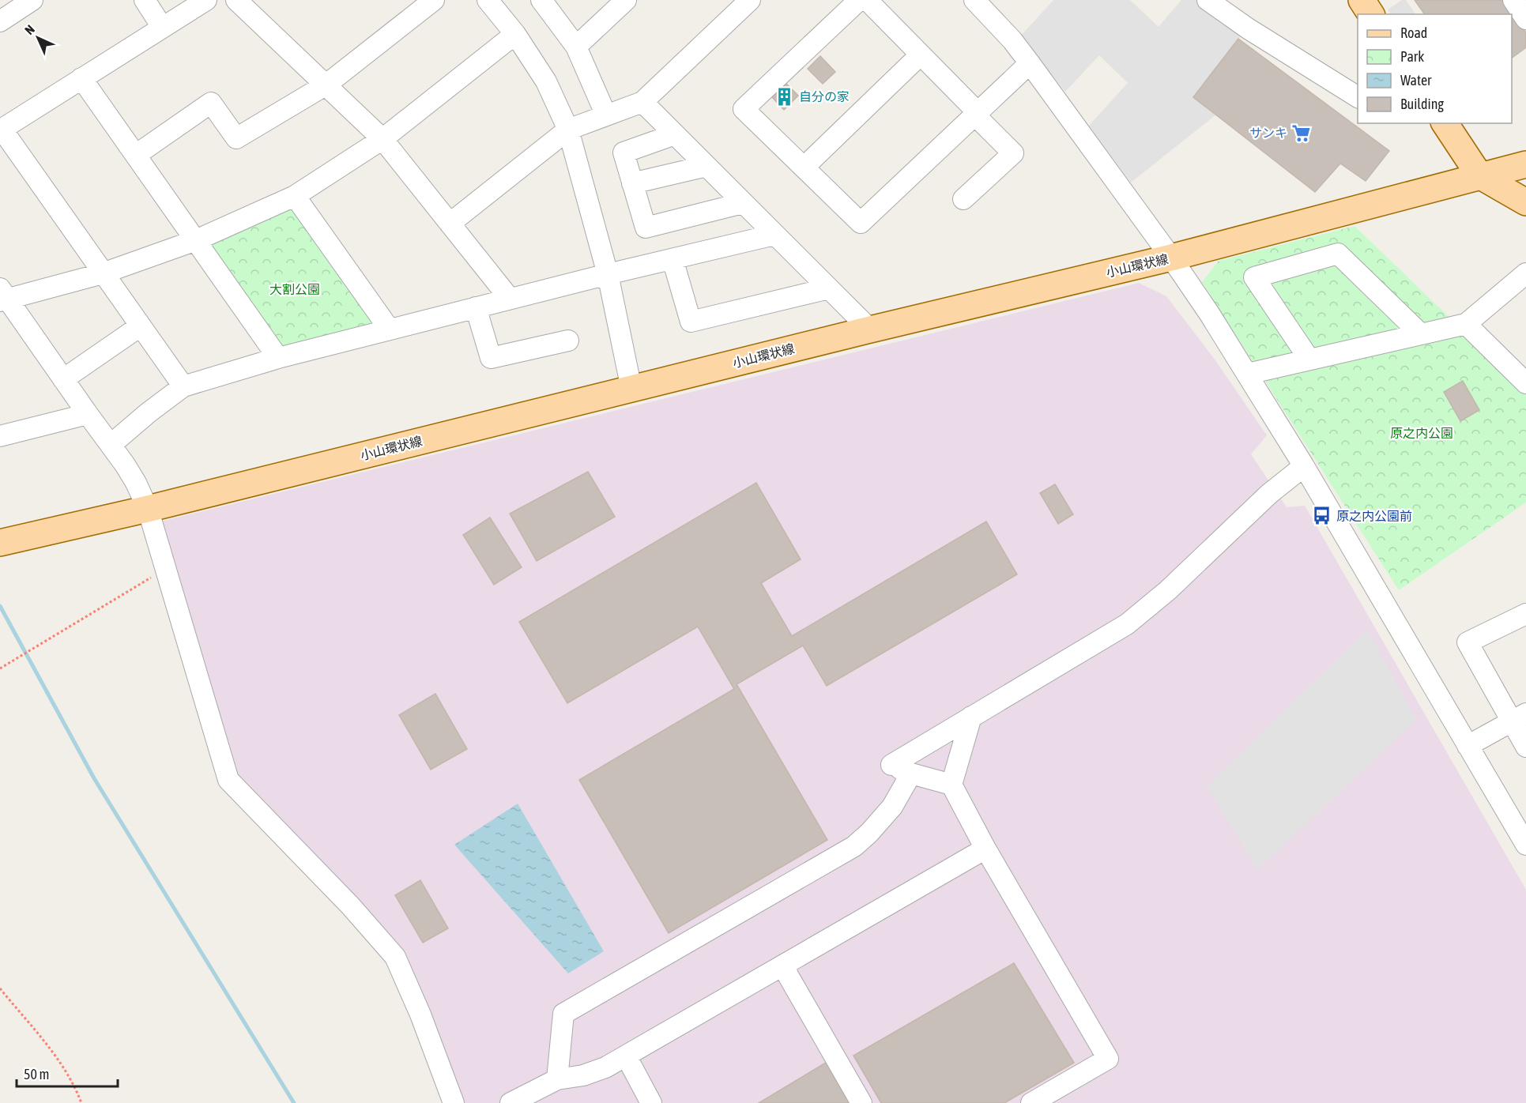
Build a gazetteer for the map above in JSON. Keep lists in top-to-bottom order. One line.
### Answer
{"streets":{"main road":["小山環状線"]},"parks":["大割公園","原之内公園"],"places":{"building":["自分の家"],"supermarket":["サンキ"],"bus stop":["原之内公園前"]},"legend":["Road","Park","Water","Building"],"scale_bar":"50 m","north":"top left"}
